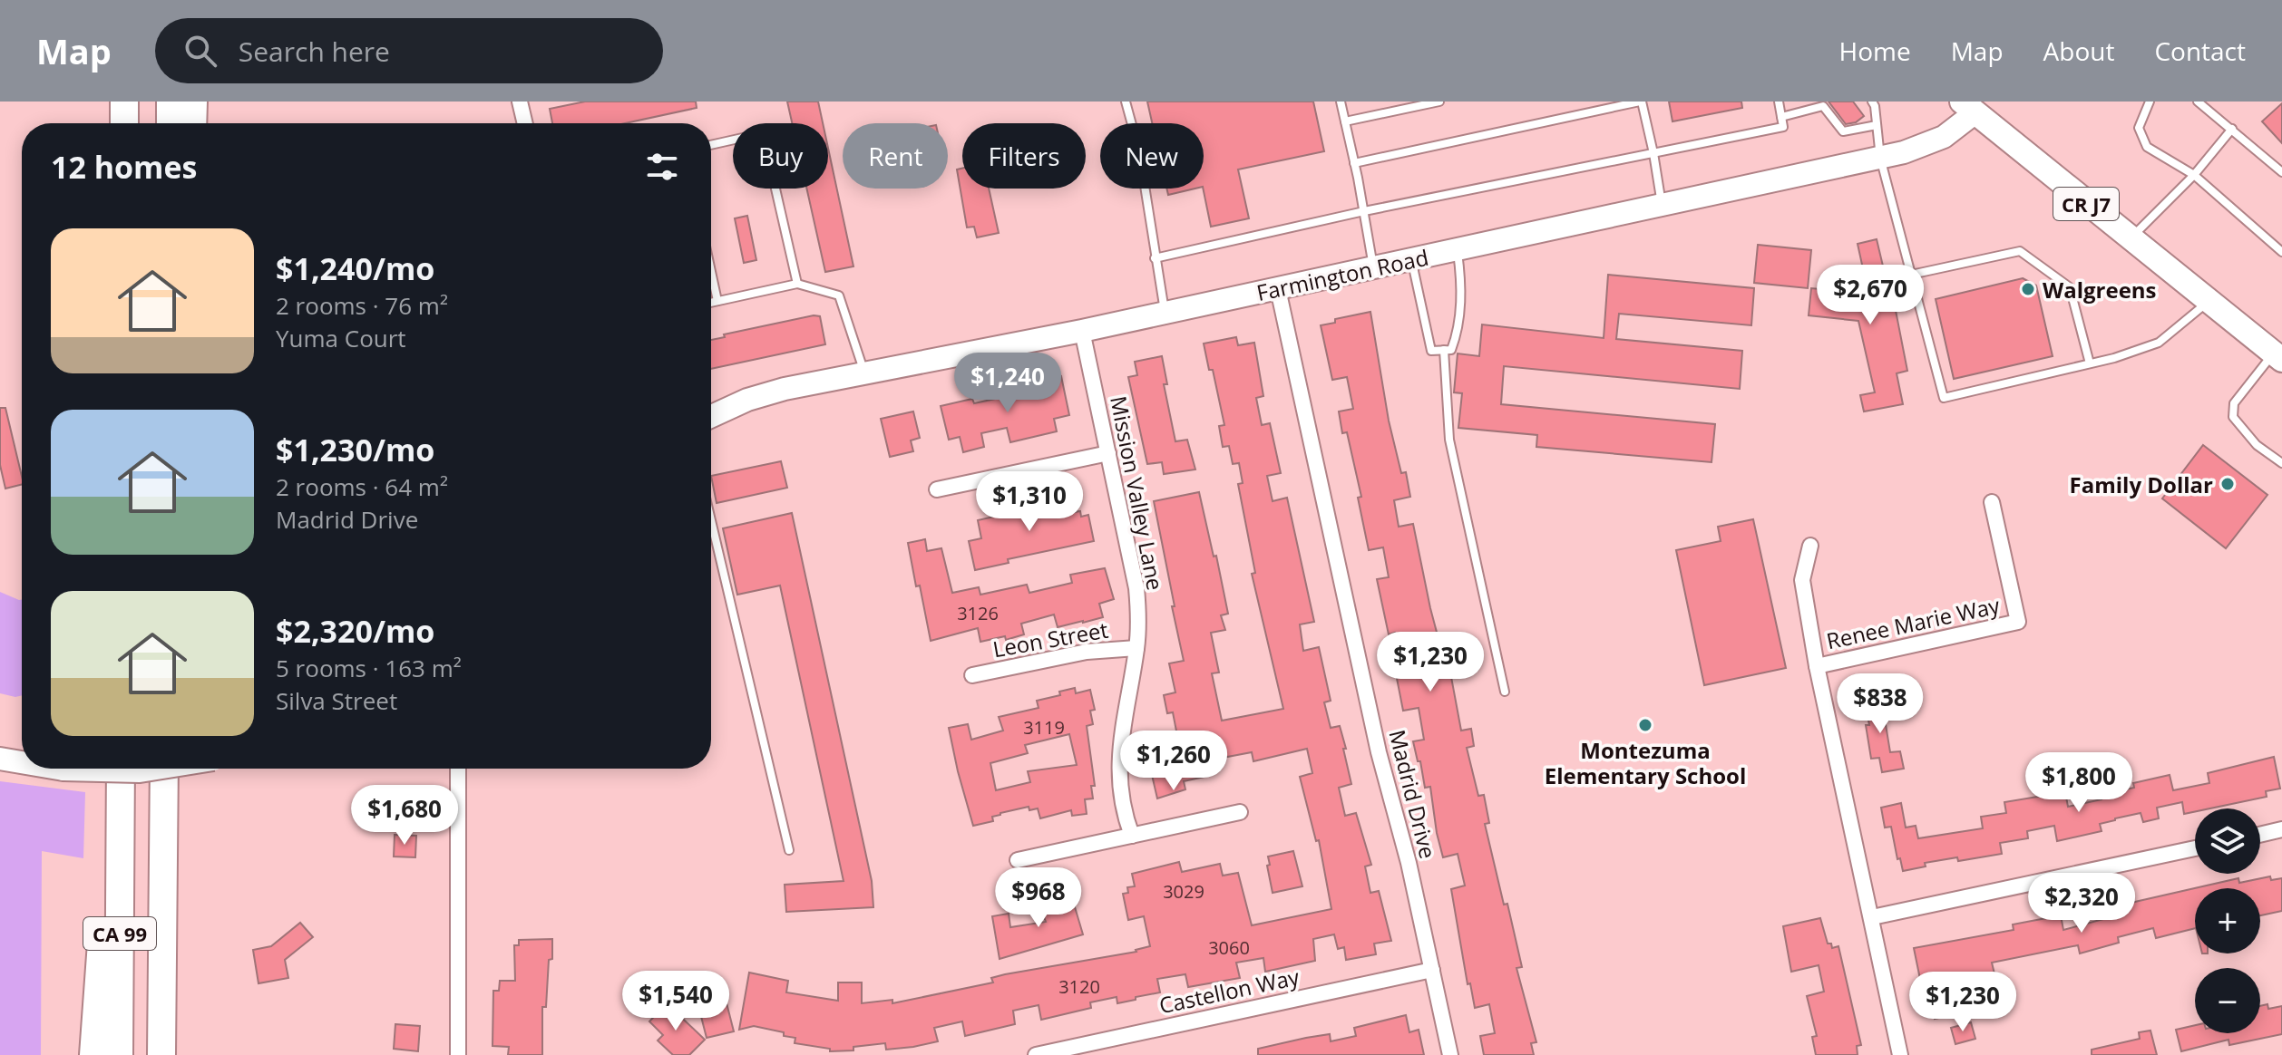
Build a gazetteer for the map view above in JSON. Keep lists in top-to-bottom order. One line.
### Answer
{"streets":{"highway":["CA 99"],"main road":["CR J7","Farmington Road"],"street":["Mission Valley Lane","Renee Marie Way","Leon Street","Madrid Drive","Castellon Way"]},"crossings":[["CR J7","Farmington Road"],["Farmington Road","Mission Valley Lane"],["Farmington Road","Madrid Drive"],["Mission Valley Lane","Leon Street"],["Madrid Drive","Castellon Way"]],"places":["Walgreens","Family Dollar","Montezuma Elementary School"],"house_numbers":["3126","3119","3029","3060","3120"],"page":{"header":"Map","search":"Search here","nav":["Home","Map","About","Contact"],"chip":["Buy","Rent","Filters","New"],"heading":"12 homes","list":[{"name":"$1,240/mo","note":"2 rooms · 76 m² · Yuma Court"},{"name":"$1,230/mo","note":"2 rooms · 64 m² · Madrid Drive"},{"name":"$2,320/mo","note":"5 rooms · 163 m² · Silva Street"}],"price":["$2,670","$1,240","$1,310","$1,230","$838","$1,260","$1,800","$1,680","$968","$2,320","$1,540","$1,230"],"map_buttons":["+","−"]}}
